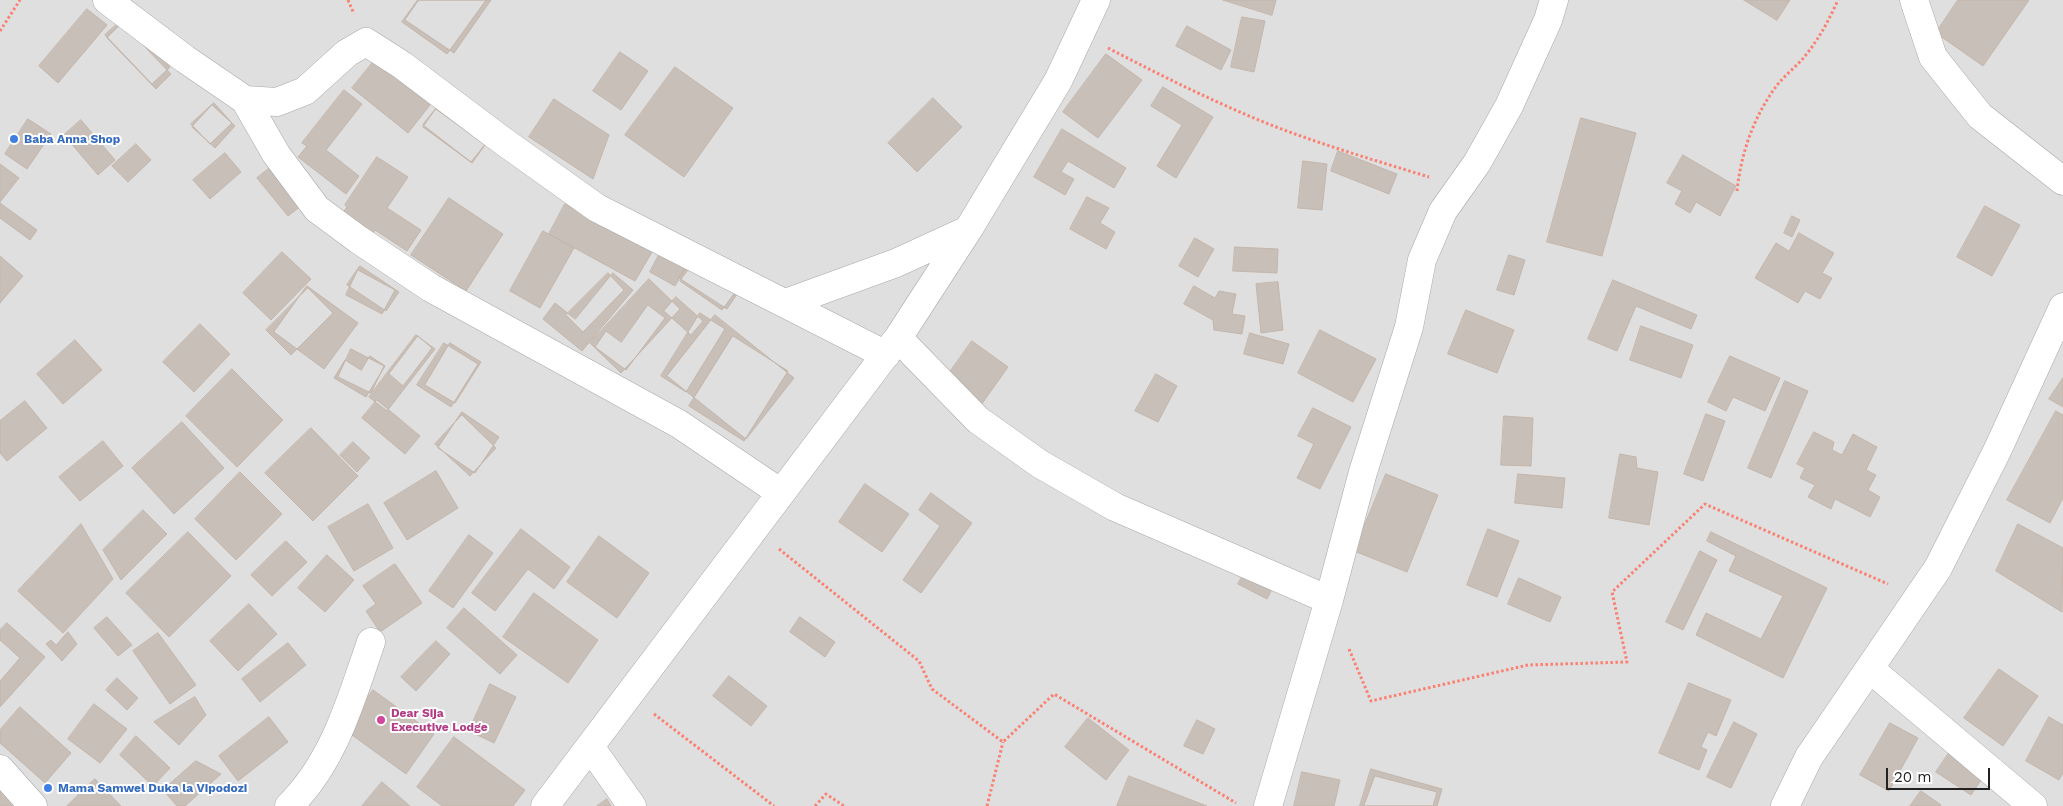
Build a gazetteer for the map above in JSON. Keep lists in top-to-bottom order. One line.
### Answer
{"places":["Baba Anna Shop","Dear Sija Executive Lodge","Mama Samwel Duka la Vipodozi"],"scale_bar":"20 m"}
